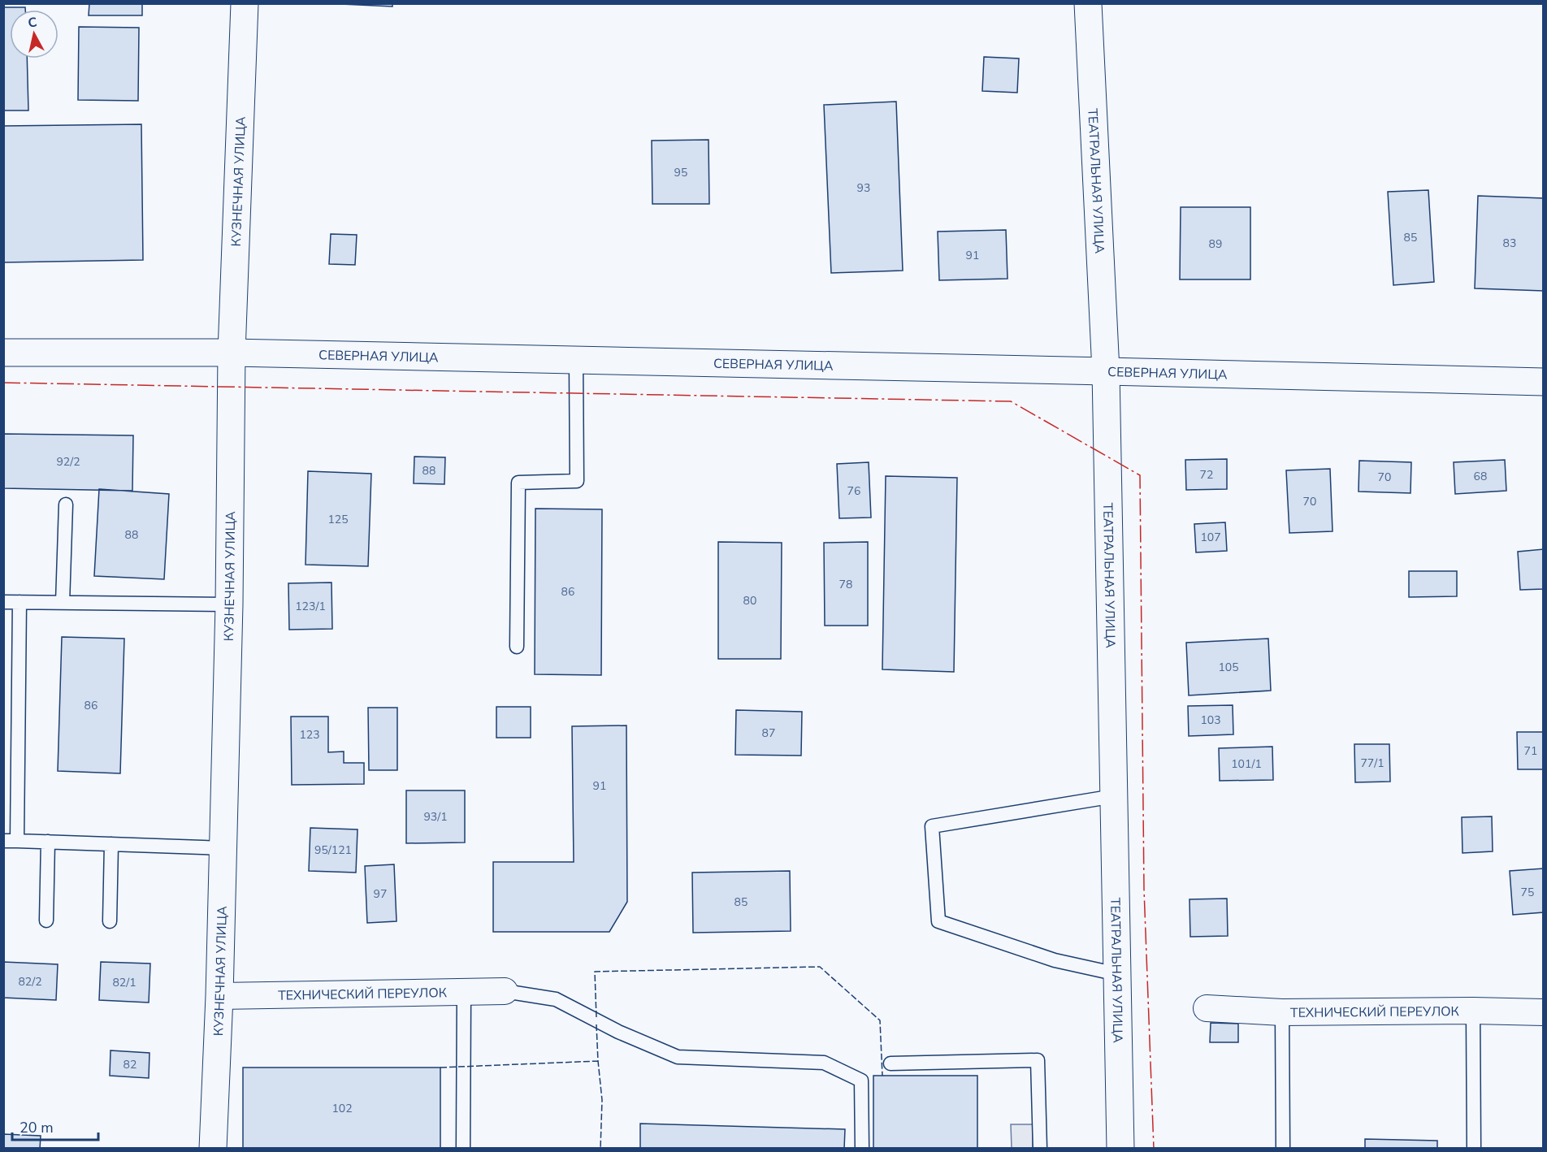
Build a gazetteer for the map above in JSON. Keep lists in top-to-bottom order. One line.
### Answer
{"streets":{"street":["КУЗНЕЧНАЯ УЛИЦА","ТЕАТРАЛЬНАЯ УЛИЦА","СЕВЕРНАЯ УЛИЦА","ТЕХНИЧЕСКИЙ ПЕРЕУЛОК"]},"crossings":[["КУЗНЕЧНАЯ УЛИЦА","СЕВЕРНАЯ УЛИЦА"],["КУЗНЕЧНАЯ УЛИЦА","ТЕХНИЧЕСКИЙ ПЕРЕУЛОК"],["ТЕАТРАЛЬНАЯ УЛИЦА","СЕВЕРНАЯ УЛИЦА"]],"house_numbers":["95","93","85","83","89","91","92/2","88","72","68","70","76","70","125","88","107","78","86","80","123/1","105","86","103","87","123","71","77/1","101/1","91","93/1","95/121","75","97","85","82/2","82/1","82","102"],"scale_bar":"20 m","north":"top"}
